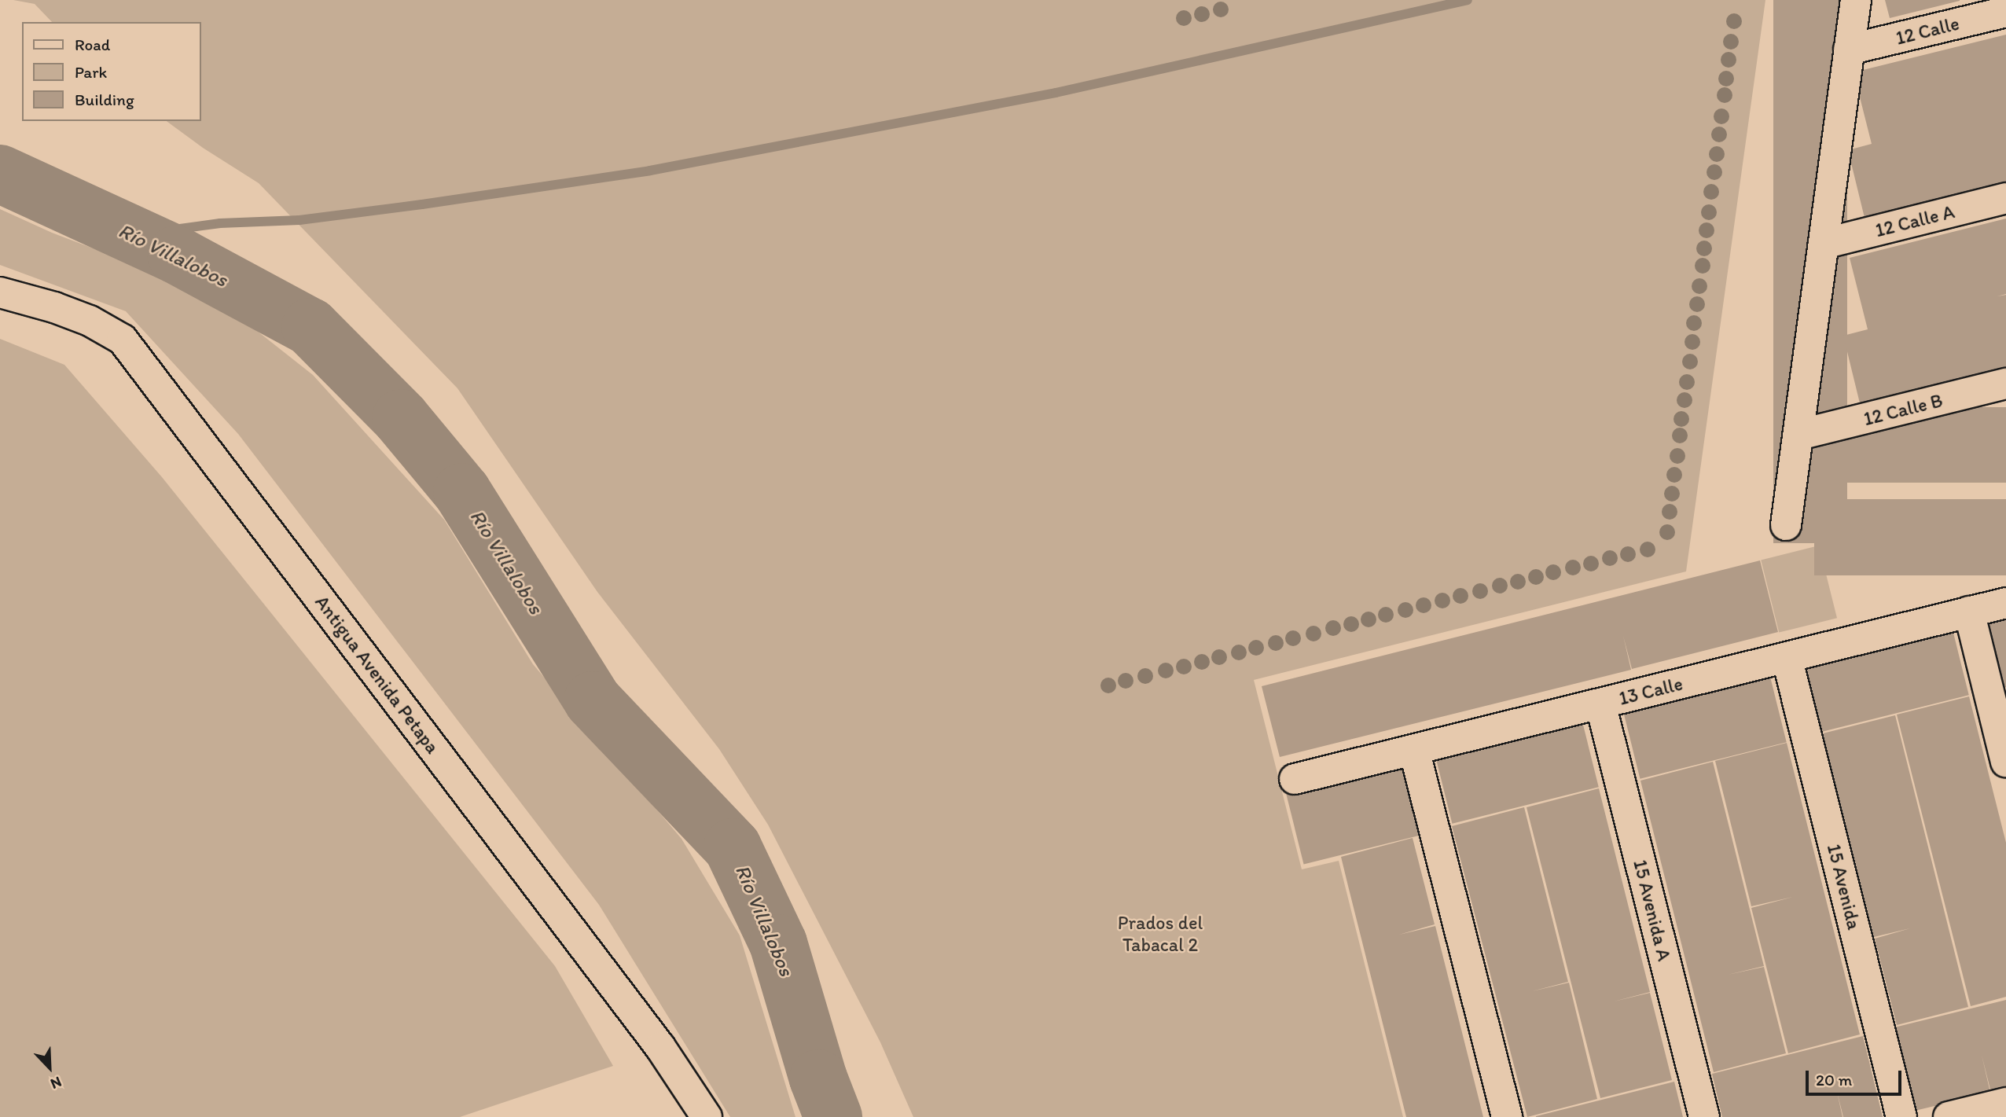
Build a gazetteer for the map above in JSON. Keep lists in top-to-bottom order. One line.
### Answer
{"streets":{"street":["12 Calle","12 Calle A","12 Calle B","Antigua Avenida Petapa","13 Calle","15 Avenida","15 Avenida A"]},"crossings":[["13 Calle","15 Avenida"],["13 Calle","15 Avenida A"]],"water":["Río Villalobos"],"parks":["Prados del Tabacal 2"],"legend":["Road","Park","Building"],"scale_bar":"20 m","north":"bottom right"}
